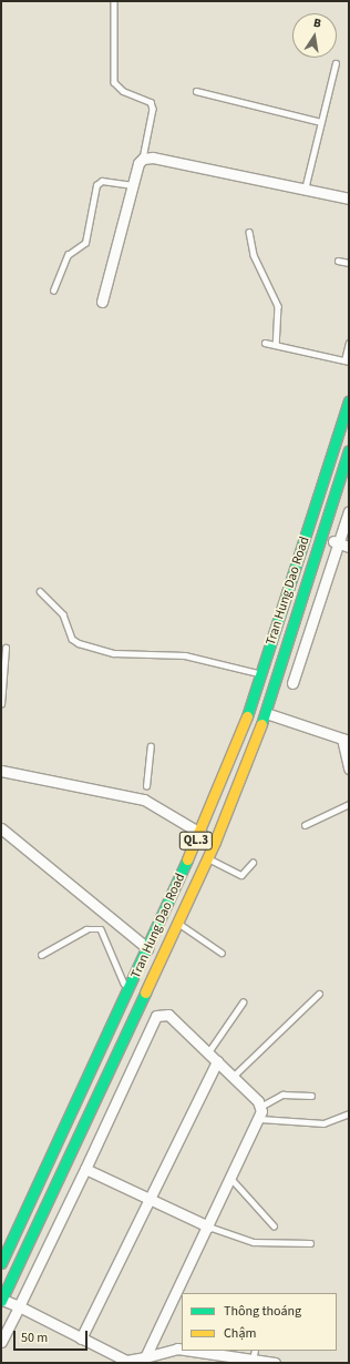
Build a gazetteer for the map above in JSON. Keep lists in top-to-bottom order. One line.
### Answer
{"streets":{"highway":["Tran Hung Dao Road","QL.3"]},"legend":["Thông thoáng","Chậm"],"scale_bar":"50 m","north":"top"}
